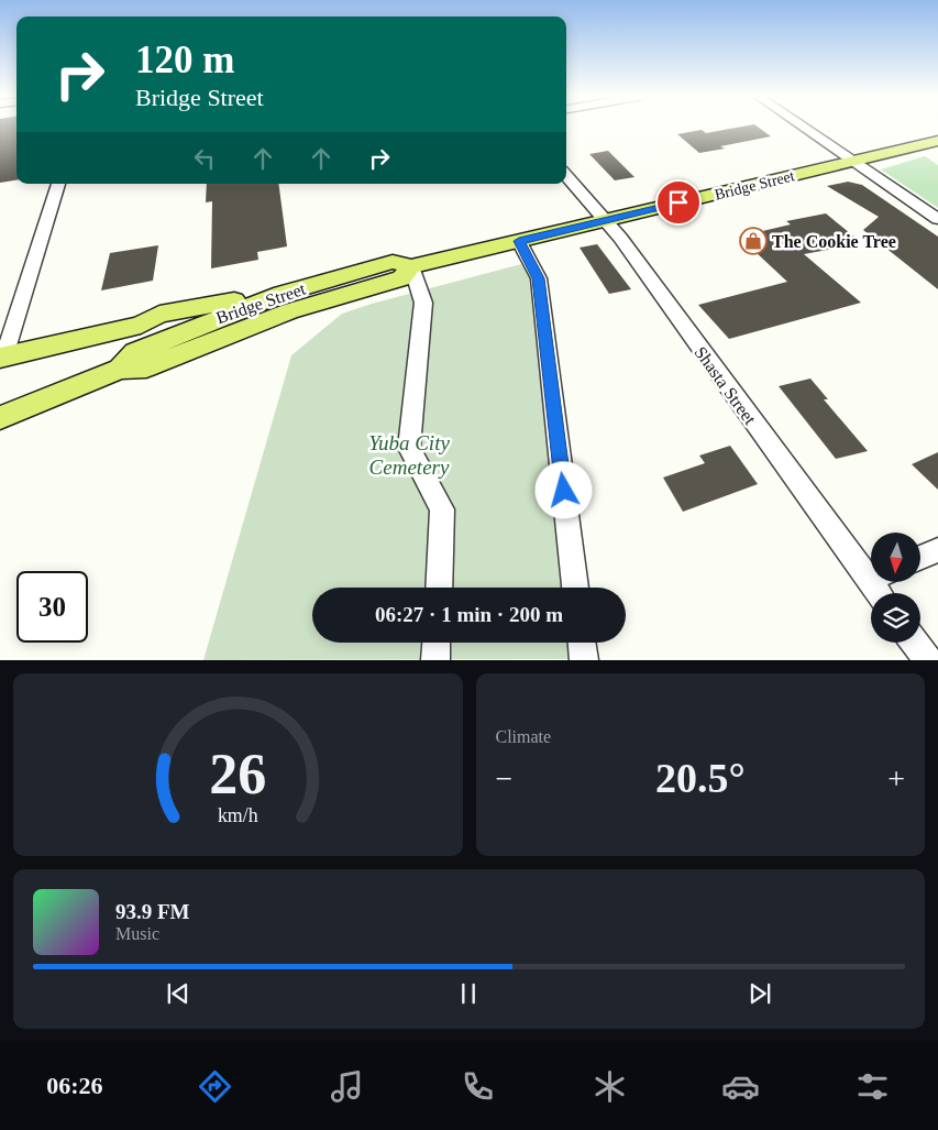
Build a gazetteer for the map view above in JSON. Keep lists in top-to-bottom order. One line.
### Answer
{"streets":{"main road":["Bridge Street"],"street":["Shasta Street"]},"crossings":[["Bridge Street","Shasta Street"]],"parks":["Yuba City Cemetery"],"places":{"shop":["The Cookie Tree"]},"north":"bottom","page":{"turn":["120 m","Bridge Street"],"limit":"30","trip":"06:27 · 1 min · 200 m","tile":"Climate","heat":["−","20.5°","+"],"song":["93.9 FM","Music"],"tabs":"06:26","gauge":["26","km/h"]}}
